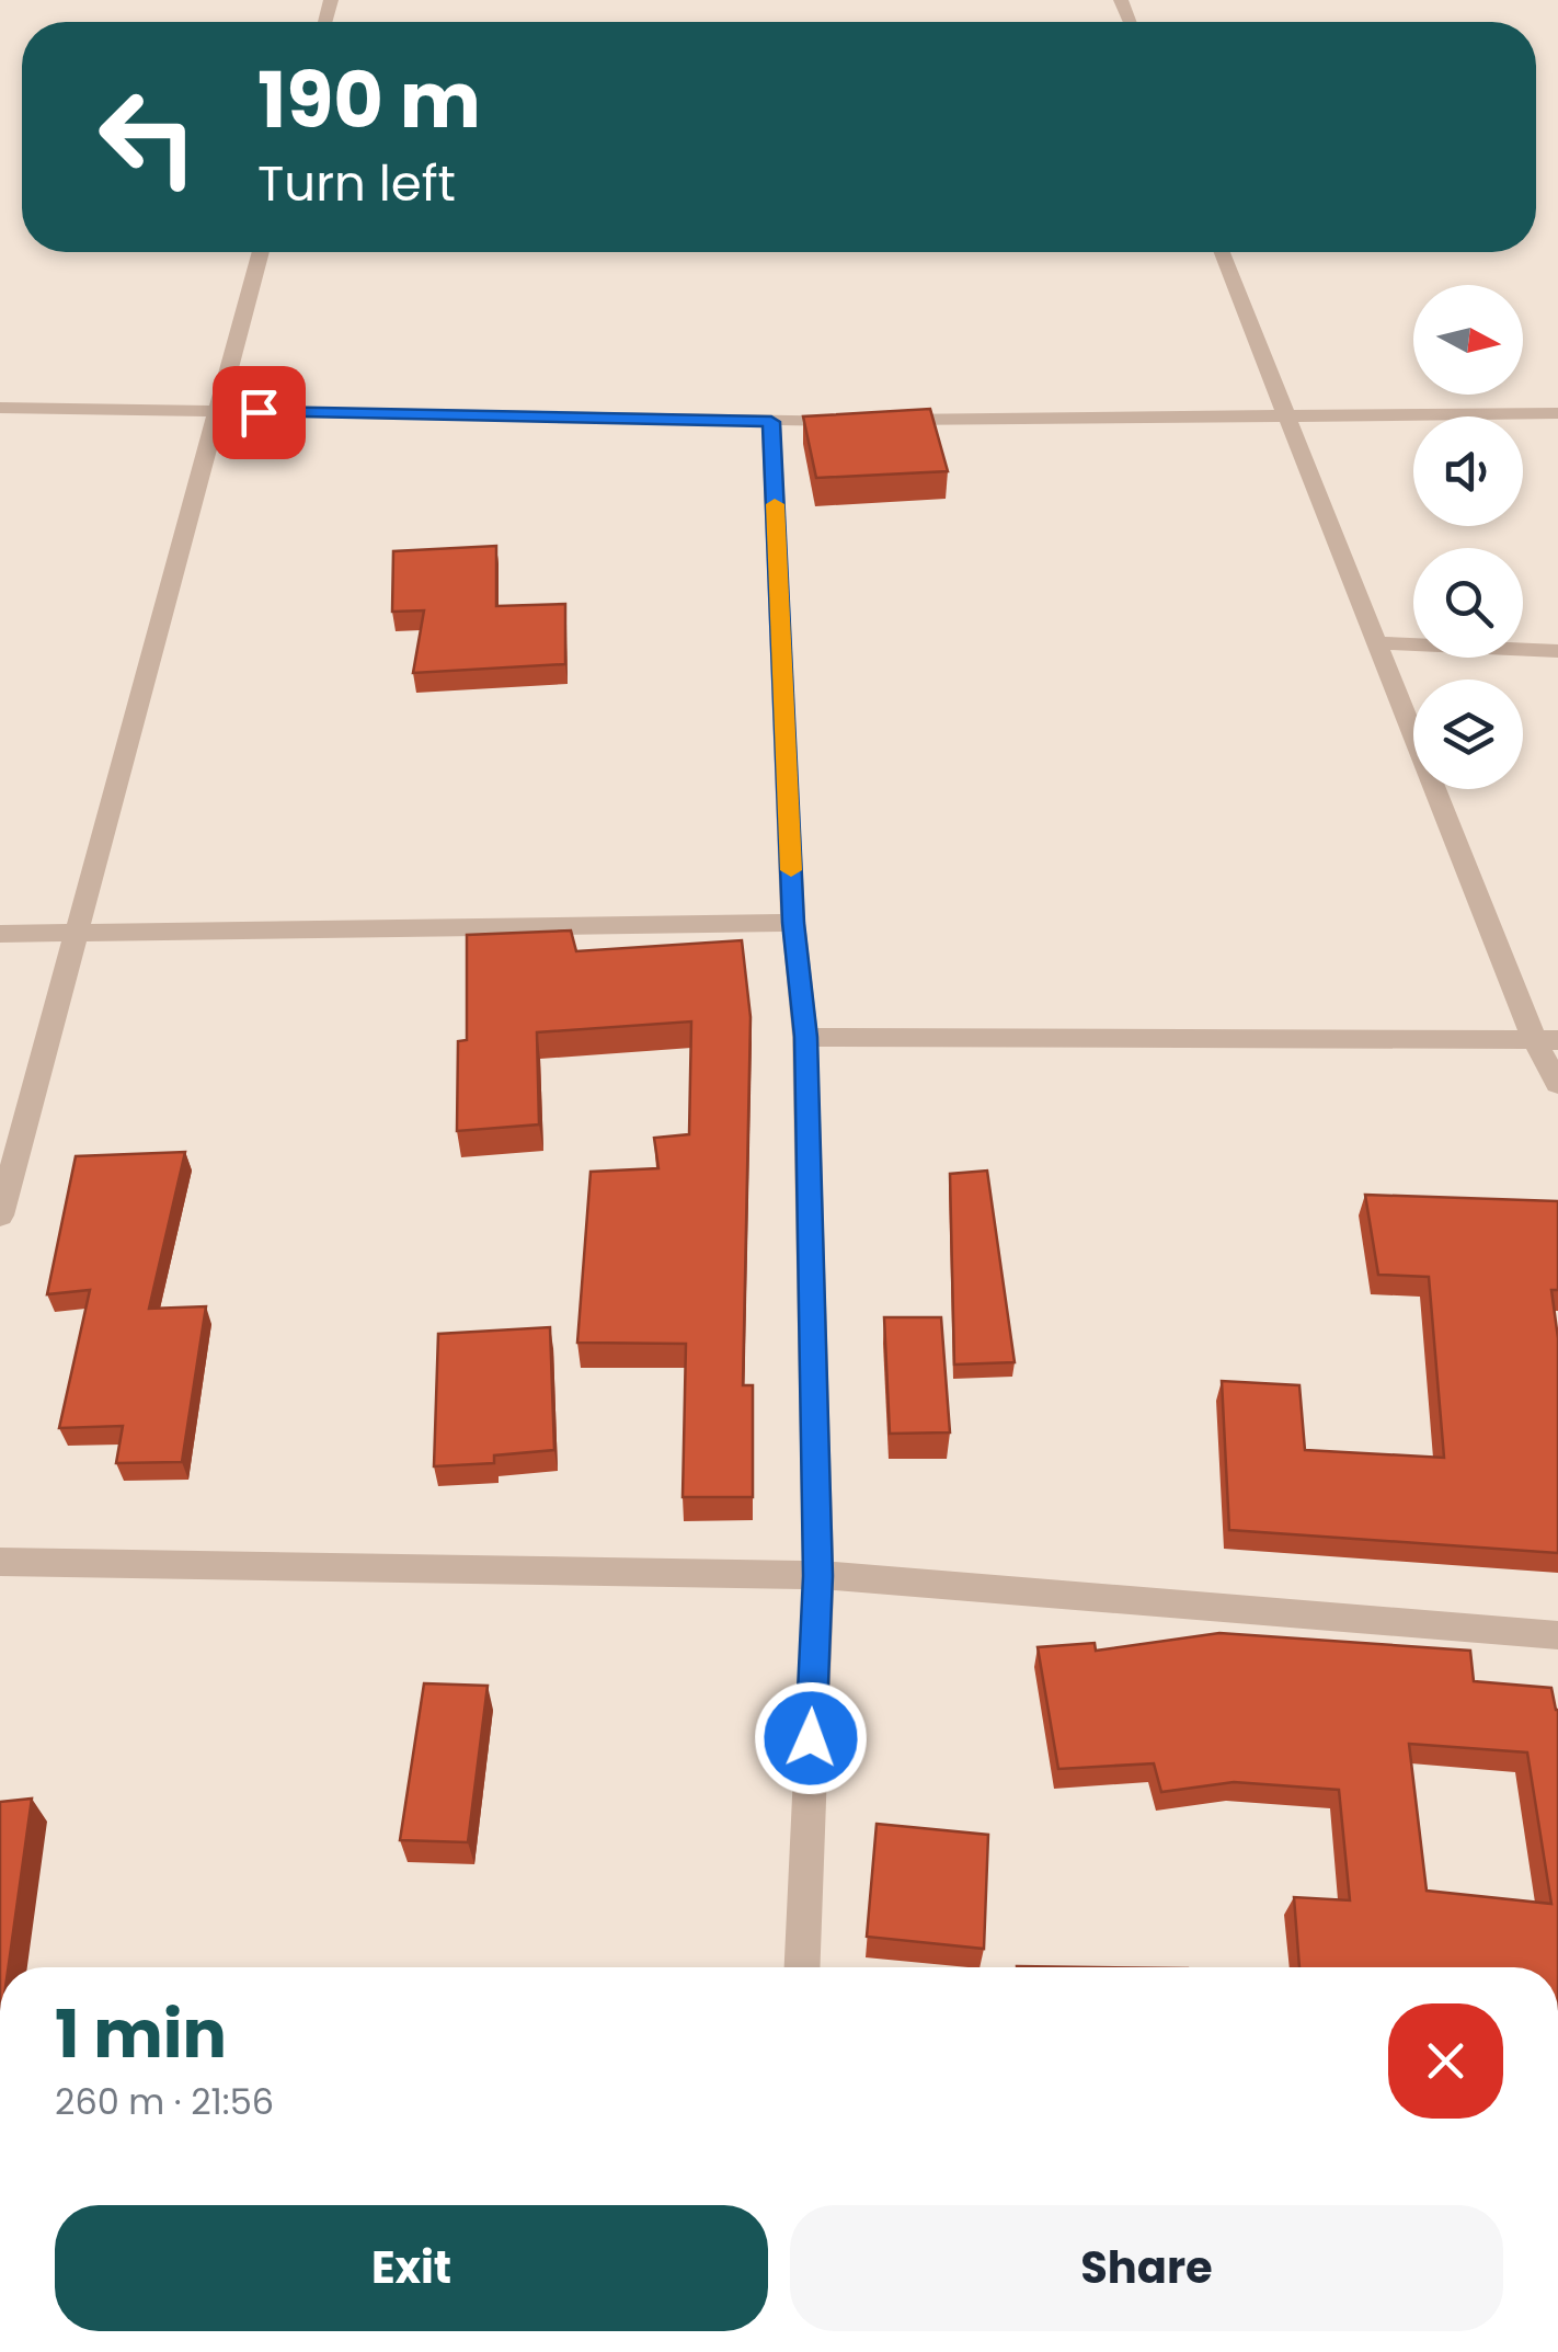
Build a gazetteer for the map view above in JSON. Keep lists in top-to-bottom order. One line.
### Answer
{"north":"right","page":{"turn":["190 m","Turn left"],"heading":["1 min","260 m · 21:56"],"buttons":["Exit","Share"]}}
